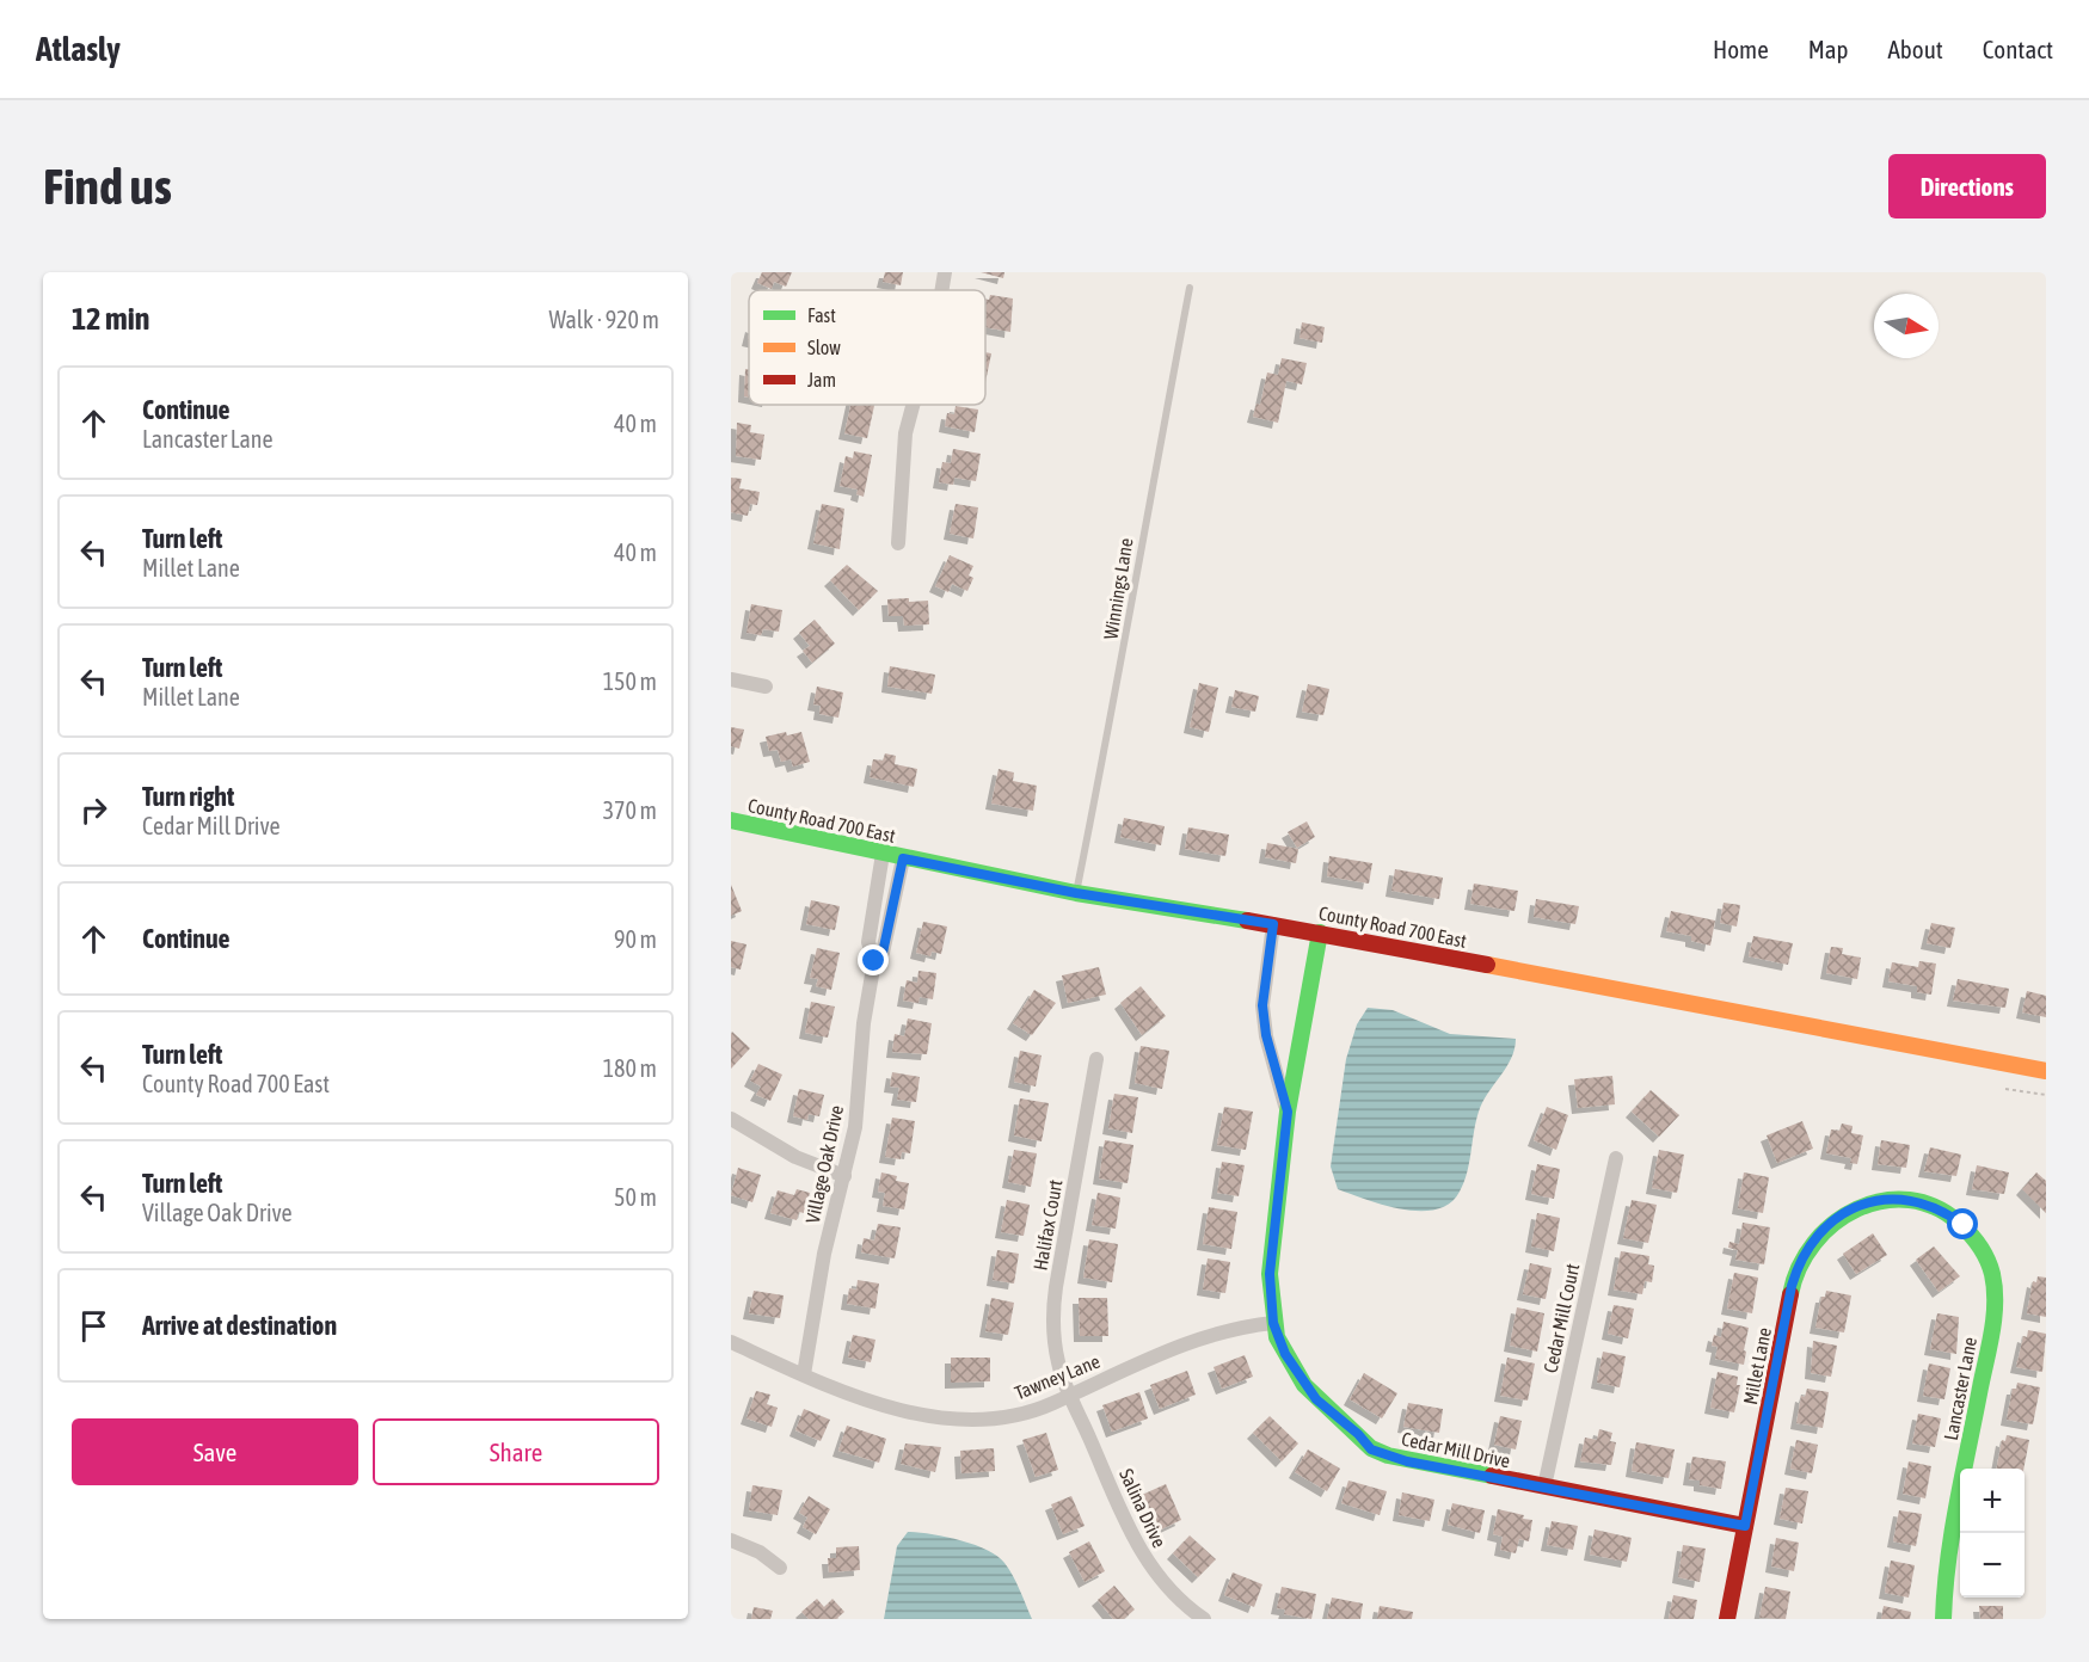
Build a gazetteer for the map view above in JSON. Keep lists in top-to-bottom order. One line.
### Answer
{"streets":{"street":["County Road 700 East","Village Oak Drive","Halifax Court","Cedar Mill Court","Millet Lane","Tawney Lane","Lancaster Lane","Cedar Mill Drive","Salina Drive"],"lane":["Winnings Lane"]},"crossings":[["Winnings Lane","County Road 700 East"],["County Road 700 East","Village Oak Drive"],["County Road 700 East","Cedar Mill Drive"],["Village Oak Drive","Tawney Lane"],["Halifax Court","Tawney Lane"],["Halifax Court","Salina Drive"],["Cedar Mill Court","Cedar Mill Drive"],["Millet Lane","Lancaster Lane"],["Millet Lane","Cedar Mill Drive"],["Tawney Lane","Cedar Mill Drive"],["Tawney Lane","Salina Drive"]],"legend":["Fast","Slow","Jam"],"north":"right","page":{"header":"Atlasly","nav":["Home","Map","About","Contact"],"buttons":["Directions",["Save","Share"]],"title":"Find us","heading":["12 min","Walk · 920 m"],"list":[["Continue","Lancaster Lane","40 m"],["Turn left","Millet Lane","40 m"],["Turn left","Millet Lane","150 m"],["Turn right","Cedar Mill Drive","370 m"],["Continue","90 m"],["Turn left","County Road 700 East","180 m"],["Turn left","Village Oak Drive","50 m"],"Arrive at destination"],"map_buttons":["+","−"]}}
